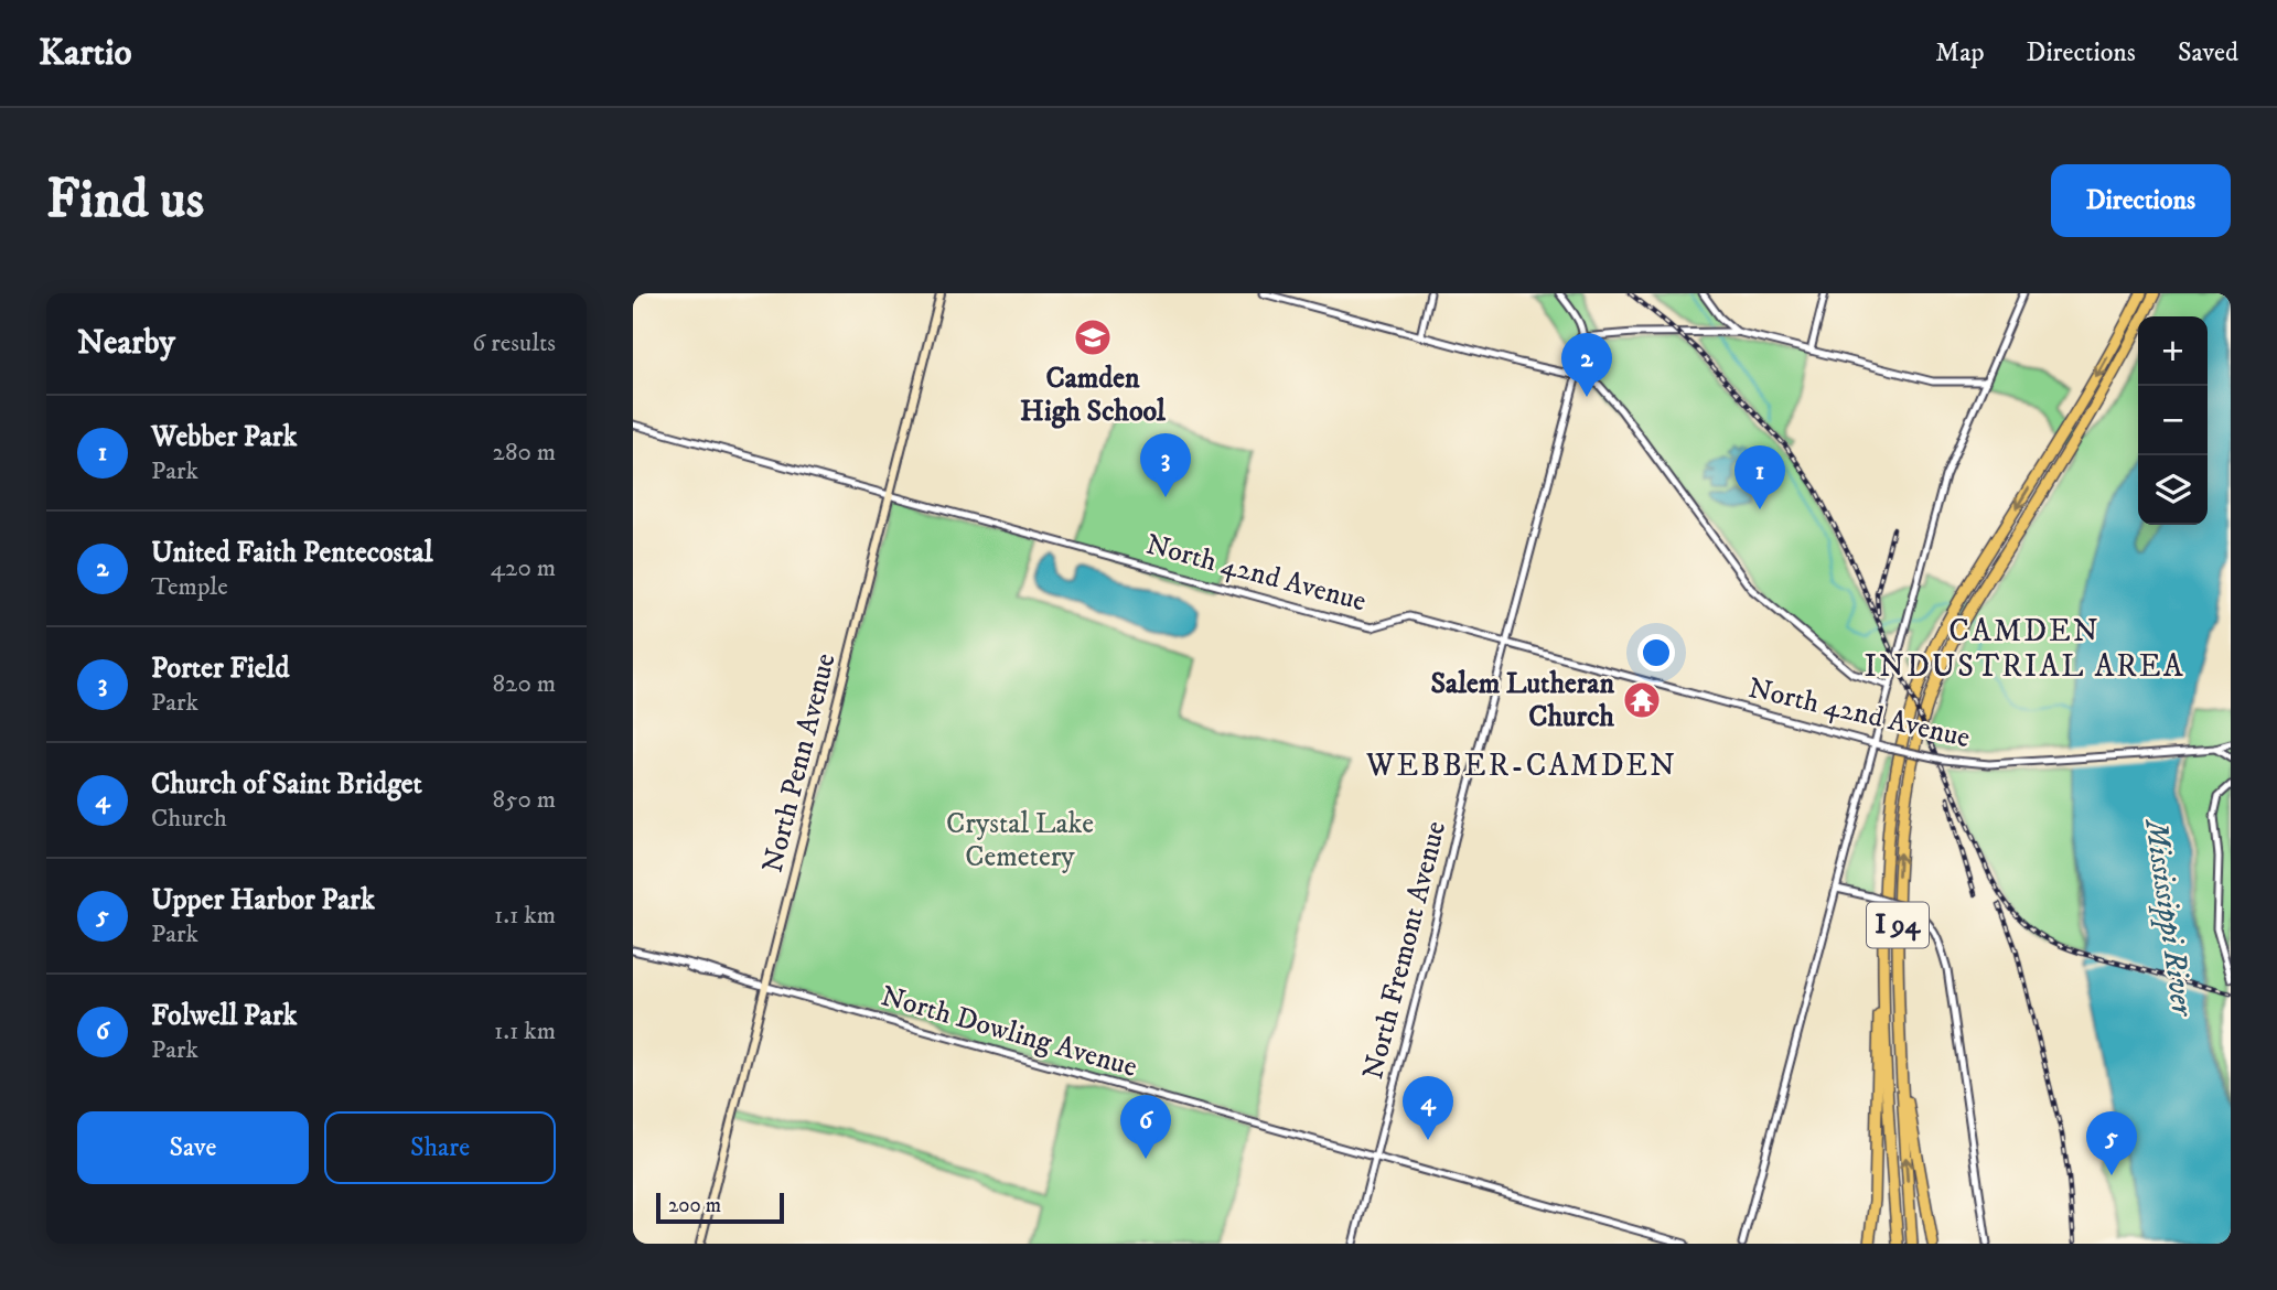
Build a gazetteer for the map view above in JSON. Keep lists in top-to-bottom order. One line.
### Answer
{"streets":{"highway":["I 94"],"main road":["North Penn Avenue"],"street":["North 42nd Avenue","North Fremont Avenue","North Dowling Avenue"]},"crossings":[["North 42nd Avenue","North Penn Avenue"],["North 42nd Avenue","North Fremont Avenue"],["North Penn Avenue","North Dowling Avenue"],["North Fremont Avenue","North Dowling Avenue"]],"districts":["CAMDEN INDUSTRIAL AREA","WEBBER-CAMDEN"],"water":["Mississippi River"],"parks":["Crystal Lake Cemetery"],"places":{"school or university":["Camden High School"],"temple":["Salem Lutheran Church"]},"scale_bar":"200 m","page":{"header":"Kartio","nav":["Map","Directions","Saved"],"buttons":["Directions",["Save","Share"]],"title":"Find us","heading":["Nearby","6 results"],"map_buttons":["+","−"],"pins":["2","3","1","4","6","5"],"list":[{"mark":"1","name":"Webber Park","note":"Park","value":"280 m"},{"mark":"2","name":"United Faith Pentecostal","note":"Temple","value":"420 m"},{"mark":"3","name":"Porter Field","note":"Park","value":"820 m"},{"mark":"4","name":"Church of Saint Bridget","note":"Church","value":"850 m"},{"mark":"5","name":"Upper Harbor Park","note":"Park","value":"1.1 km"},{"mark":"6","name":"Folwell Park","note":"Park","value":"1.1 km"}],"scale":"200 m"}}
